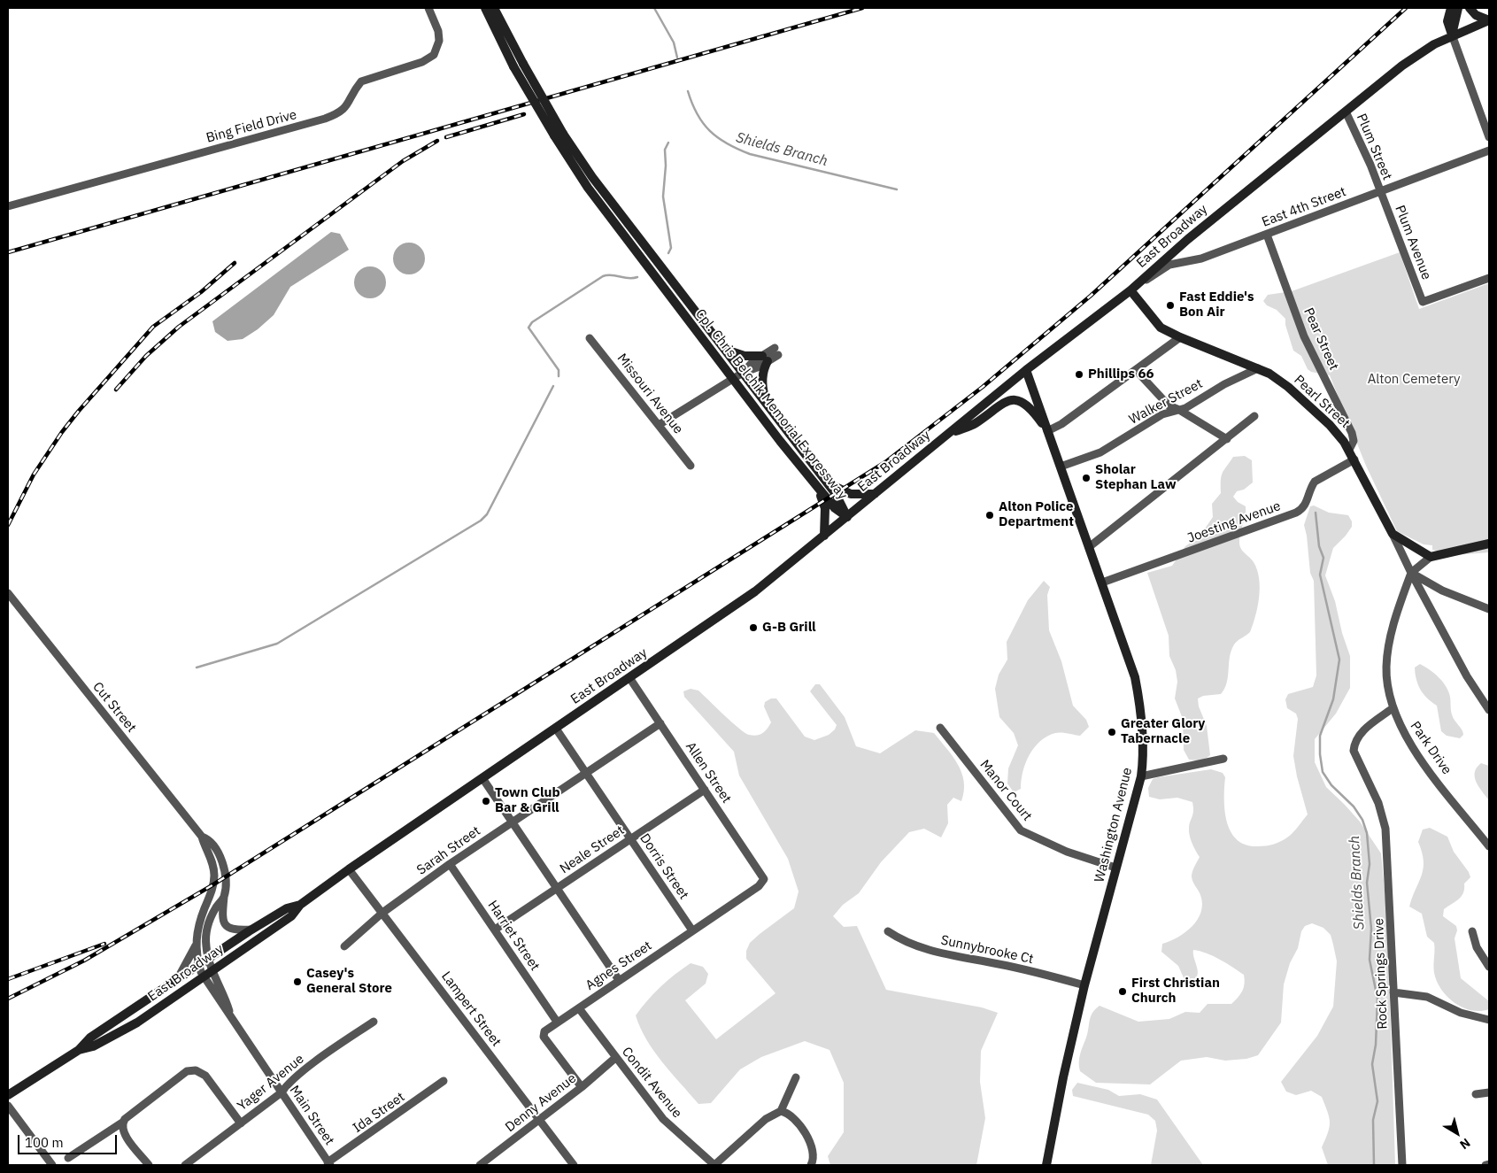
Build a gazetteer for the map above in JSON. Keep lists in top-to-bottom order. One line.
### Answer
{"streets":{"main road":["East Broadway","Pearl Street","Cpl. Chris Belchik Memorial Expressway","Washington Avenue"],"street":["Bing Field Drive","Plum Street","East 4th Street","Plum Avenue","Pear Street","Missouri Avenue","Walker Street","Joesting Avenue","Cut Street","Park Drive","Allen Street","Manor Court","Neale Street","Sarah Street","Dorris Street","Harriet Street","Sunnybrooke Ct","Agnes Street","Rock Springs Drive","Lampert Street","Yager Avenue","Condit Avenue","Denny Avenue","Ida Street","Main Street"]},"crossings":[["Plum Street","East 4th Street"],["Plum Street","East Broadway"],["Plum Street","Plum Avenue"],["East 4th Street","East Broadway"],["East 4th Street","Plum Avenue"],["East 4th Street","Pear Street"],["East 4th Street","Pearl Street"],["East Broadway","Pearl Street"],["East Broadway","Cpl. Chris Belchik Memorial Expressway"],["East Broadway","Cut Street"],["East Broadway","Allen Street"],["East Broadway","Washington Avenue"],["East Broadway","Dorris Street"],["East Broadway","Lampert Street"],["East Broadway","Main Street"],["Pear Street","Pearl Street"],["Walker Street","Pearl Street"],["Walker Street","Washington Avenue"],["Pearl Street","Park Drive"],["Joesting Avenue","Washington Avenue"],["Cut Street","Main Street"],["Park Drive","Rock Springs Drive"],["Allen Street","Neale Street"],["Allen Street","Sarah Street"],["Allen Street","Agnes Street"],["Manor Court","Washington Avenue"],["Washington Avenue","Sunnybrooke Ct"],["Neale Street","Dorris Street"],["Neale Street","Harriet Street"],["Sarah Street","Dorris Street"],["Sarah Street","Harriet Street"],["Sarah Street","Lampert Street"],["Dorris Street","Agnes Street"],["Harriet Street","Agnes Street"],["Agnes Street","Condit Avenue"],["Agnes Street","Denny Avenue"],["Lampert Street","Denny Avenue"],["Yager Avenue","Main Street"],["Condit Avenue","Denny Avenue"],["Ida Street","Main Street"]],"water":["Shields Branch"],"parks":["Alton Cemetery"],"places":["Fast Eddie's Bon Air","Phillips 66","Sholar Stephan Law","Alton Police Department","G-B Grill","Greater Glory Tabernacle","Town Club Bar & Grill","Casey's General Store","First Christian Church"],"scale_bar":"100 m","north":"bottom right"}
